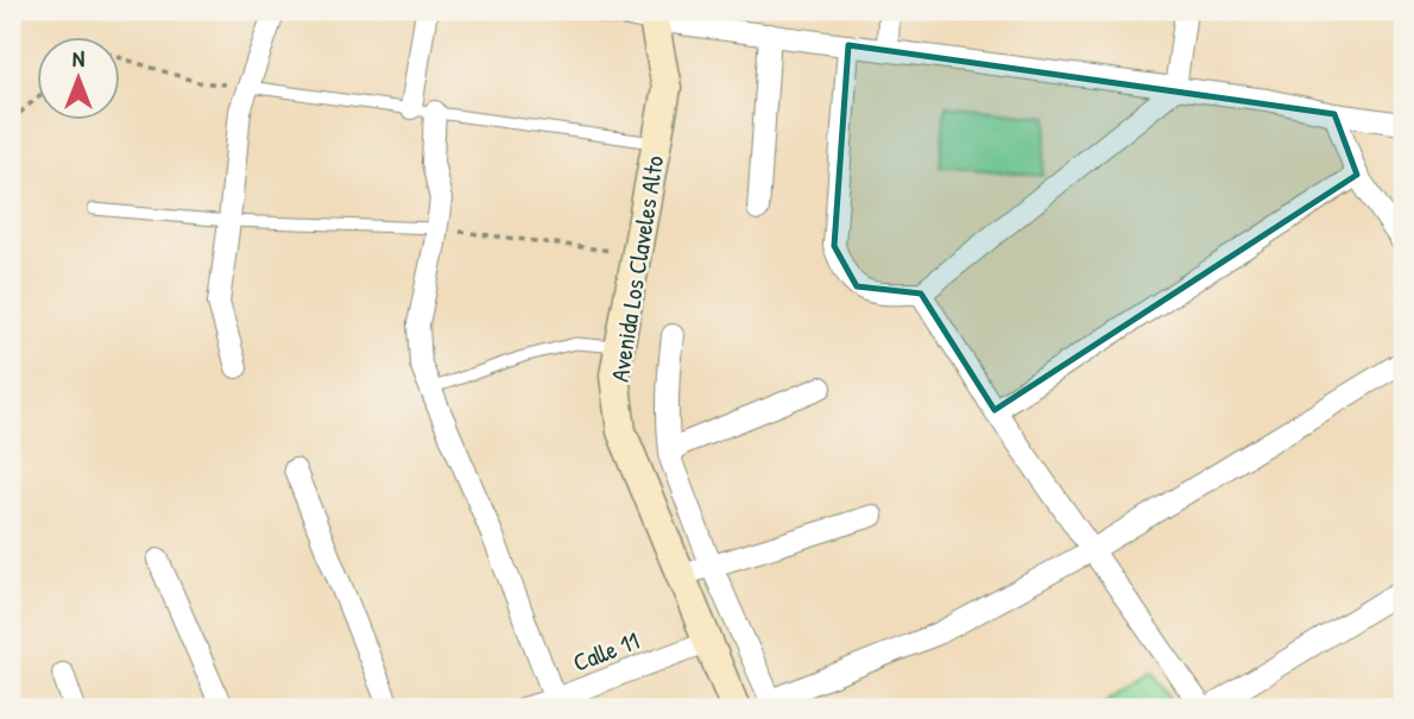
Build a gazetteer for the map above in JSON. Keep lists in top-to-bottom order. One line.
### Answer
{"streets":{"street":["Avenida Los Claveles Alto","Calle 11"]},"crossings":[["Avenida Los Claveles Alto","Calle 11"]],"north":"top"}
